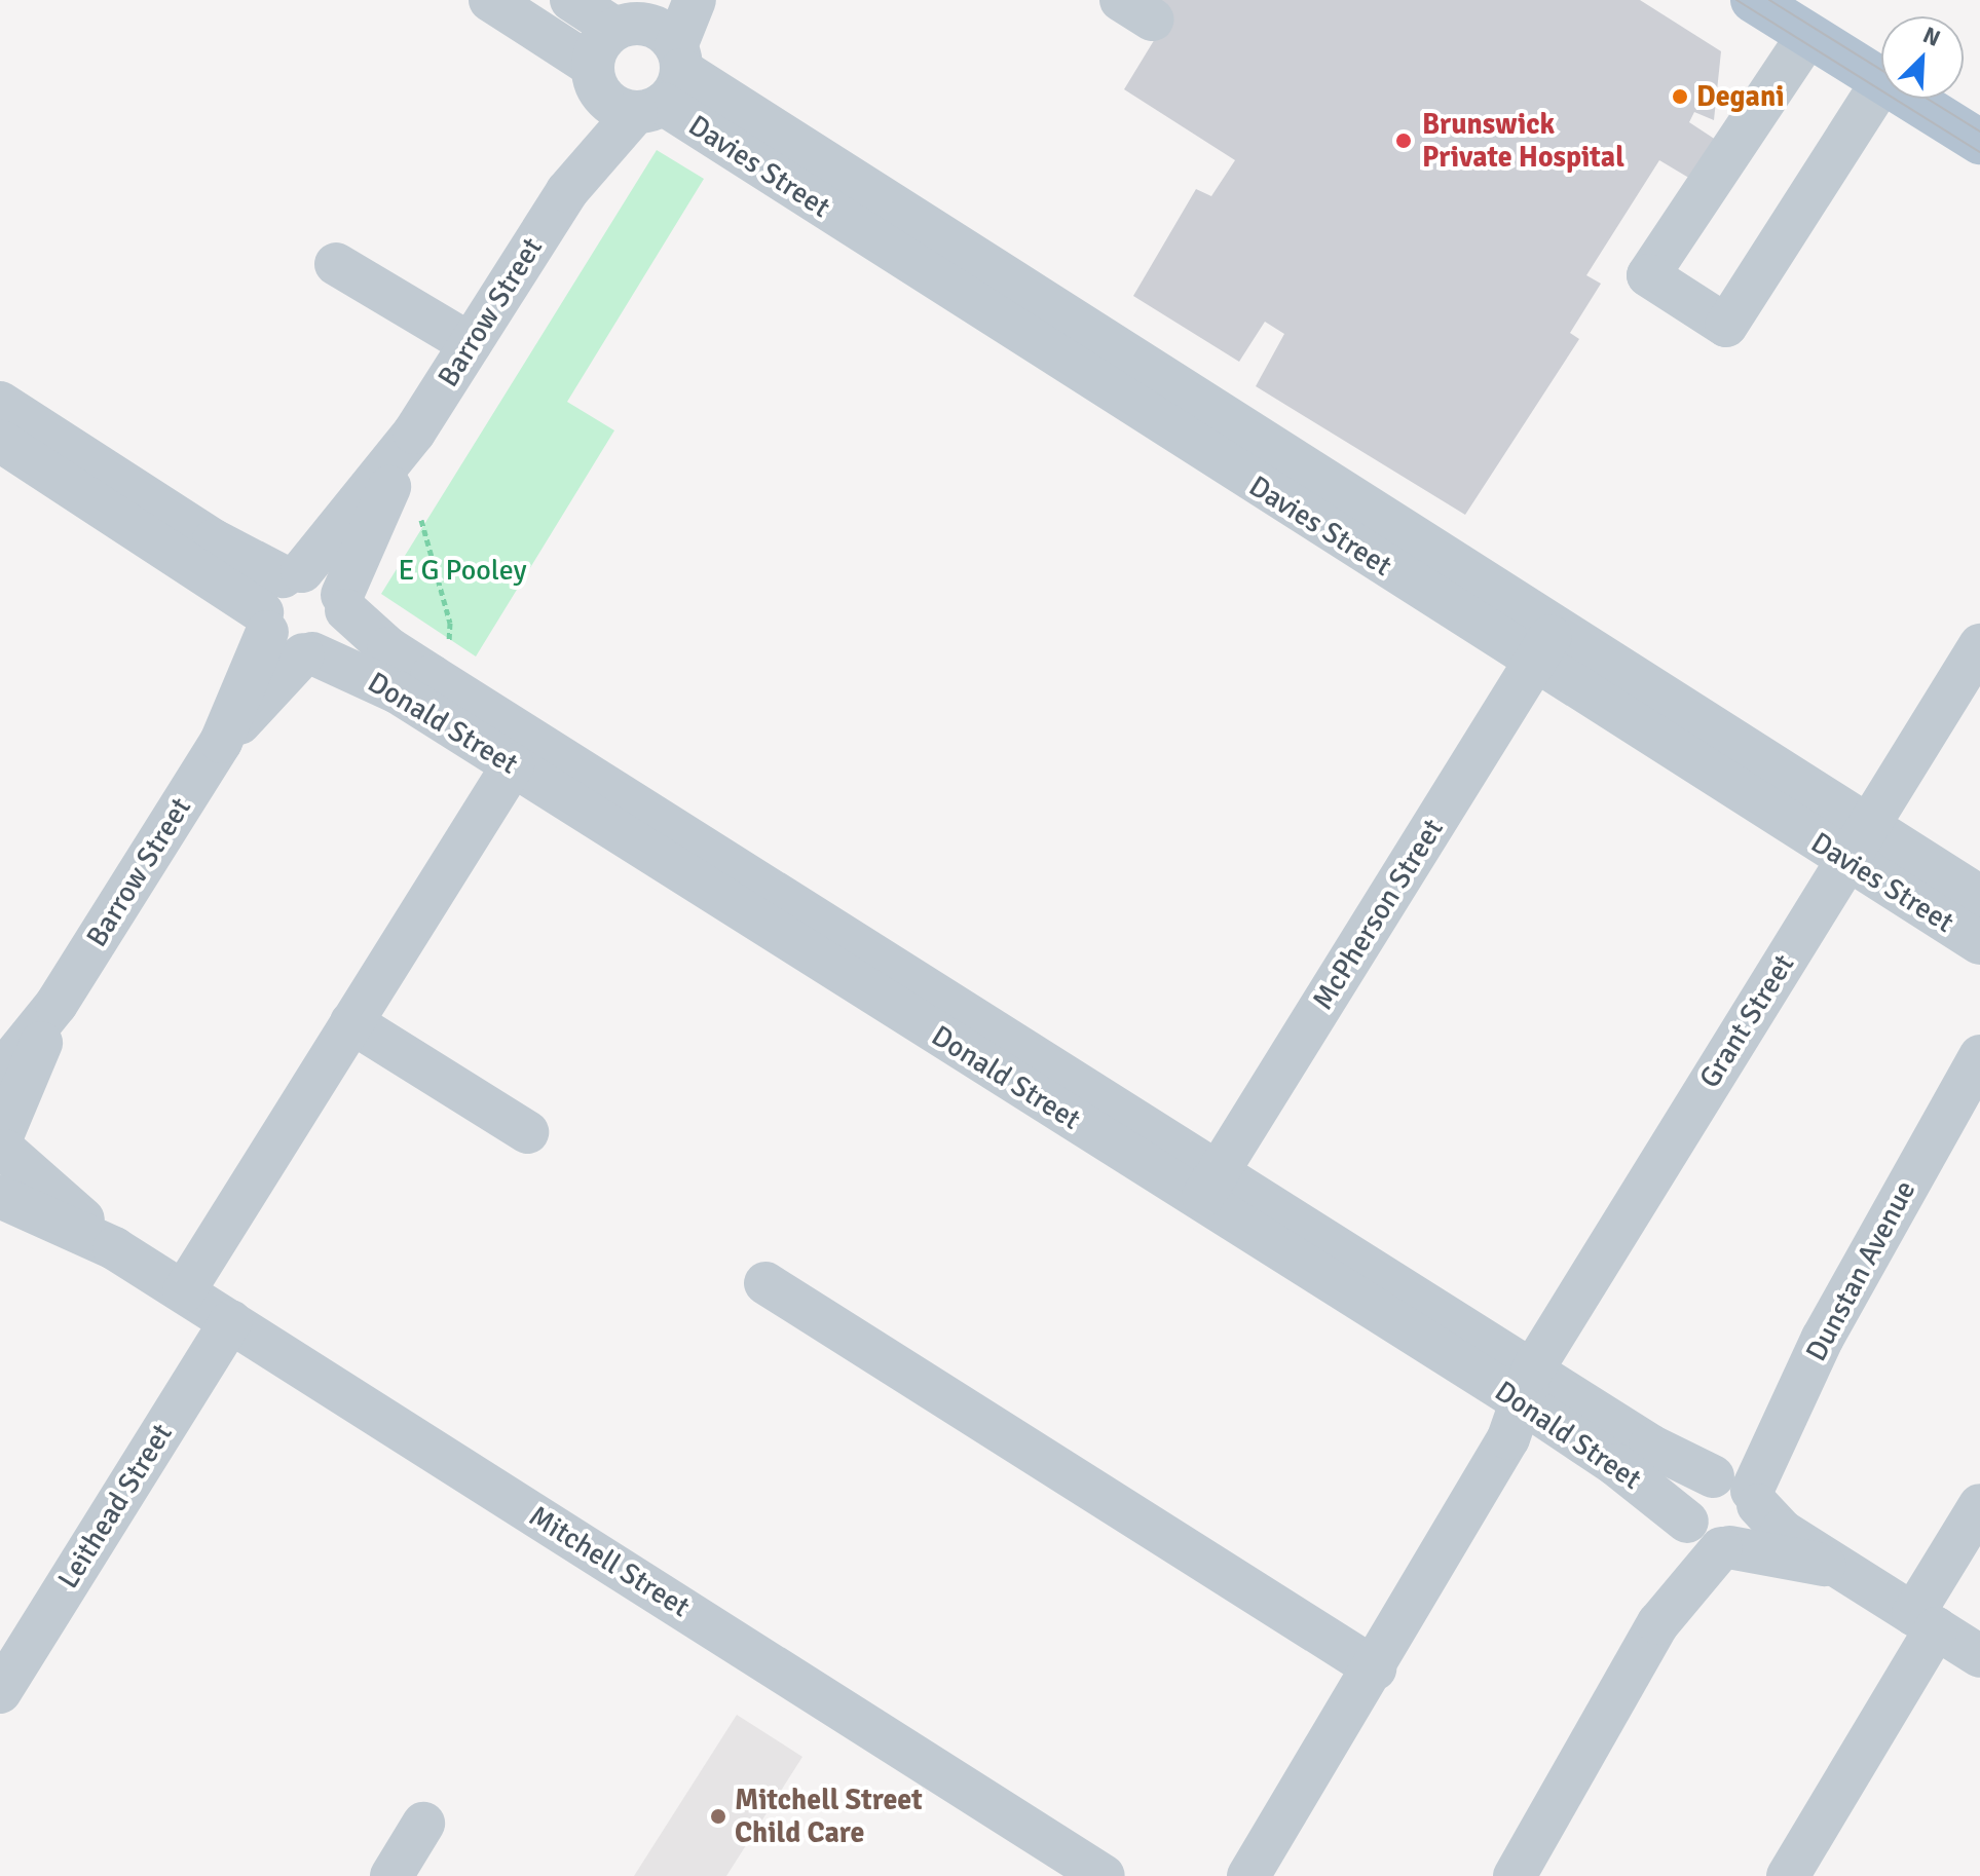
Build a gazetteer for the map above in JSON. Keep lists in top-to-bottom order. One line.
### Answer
{"streets":{"street":["Davies Street","Barrow Street","Donald Street","McPherson Street","Grant Street","Dunstan Avenue","Leithead Street","Mitchell Street"]},"crossings":[["Davies Street","Barrow Street"],["Davies Street","McPherson Street"],["Davies Street","Grant Street"],["Barrow Street","Donald Street"],["Barrow Street","Mitchell Street"],["Donald Street","McPherson Street"],["Donald Street","Grant Street"],["Donald Street","Dunstan Avenue"],["Leithead Street","Mitchell Street"]],"parks":["E G Pooley"],"places":["Degani","Brunswick Private Hospital","Mitchell Street Child Care"],"north":"top right"}
